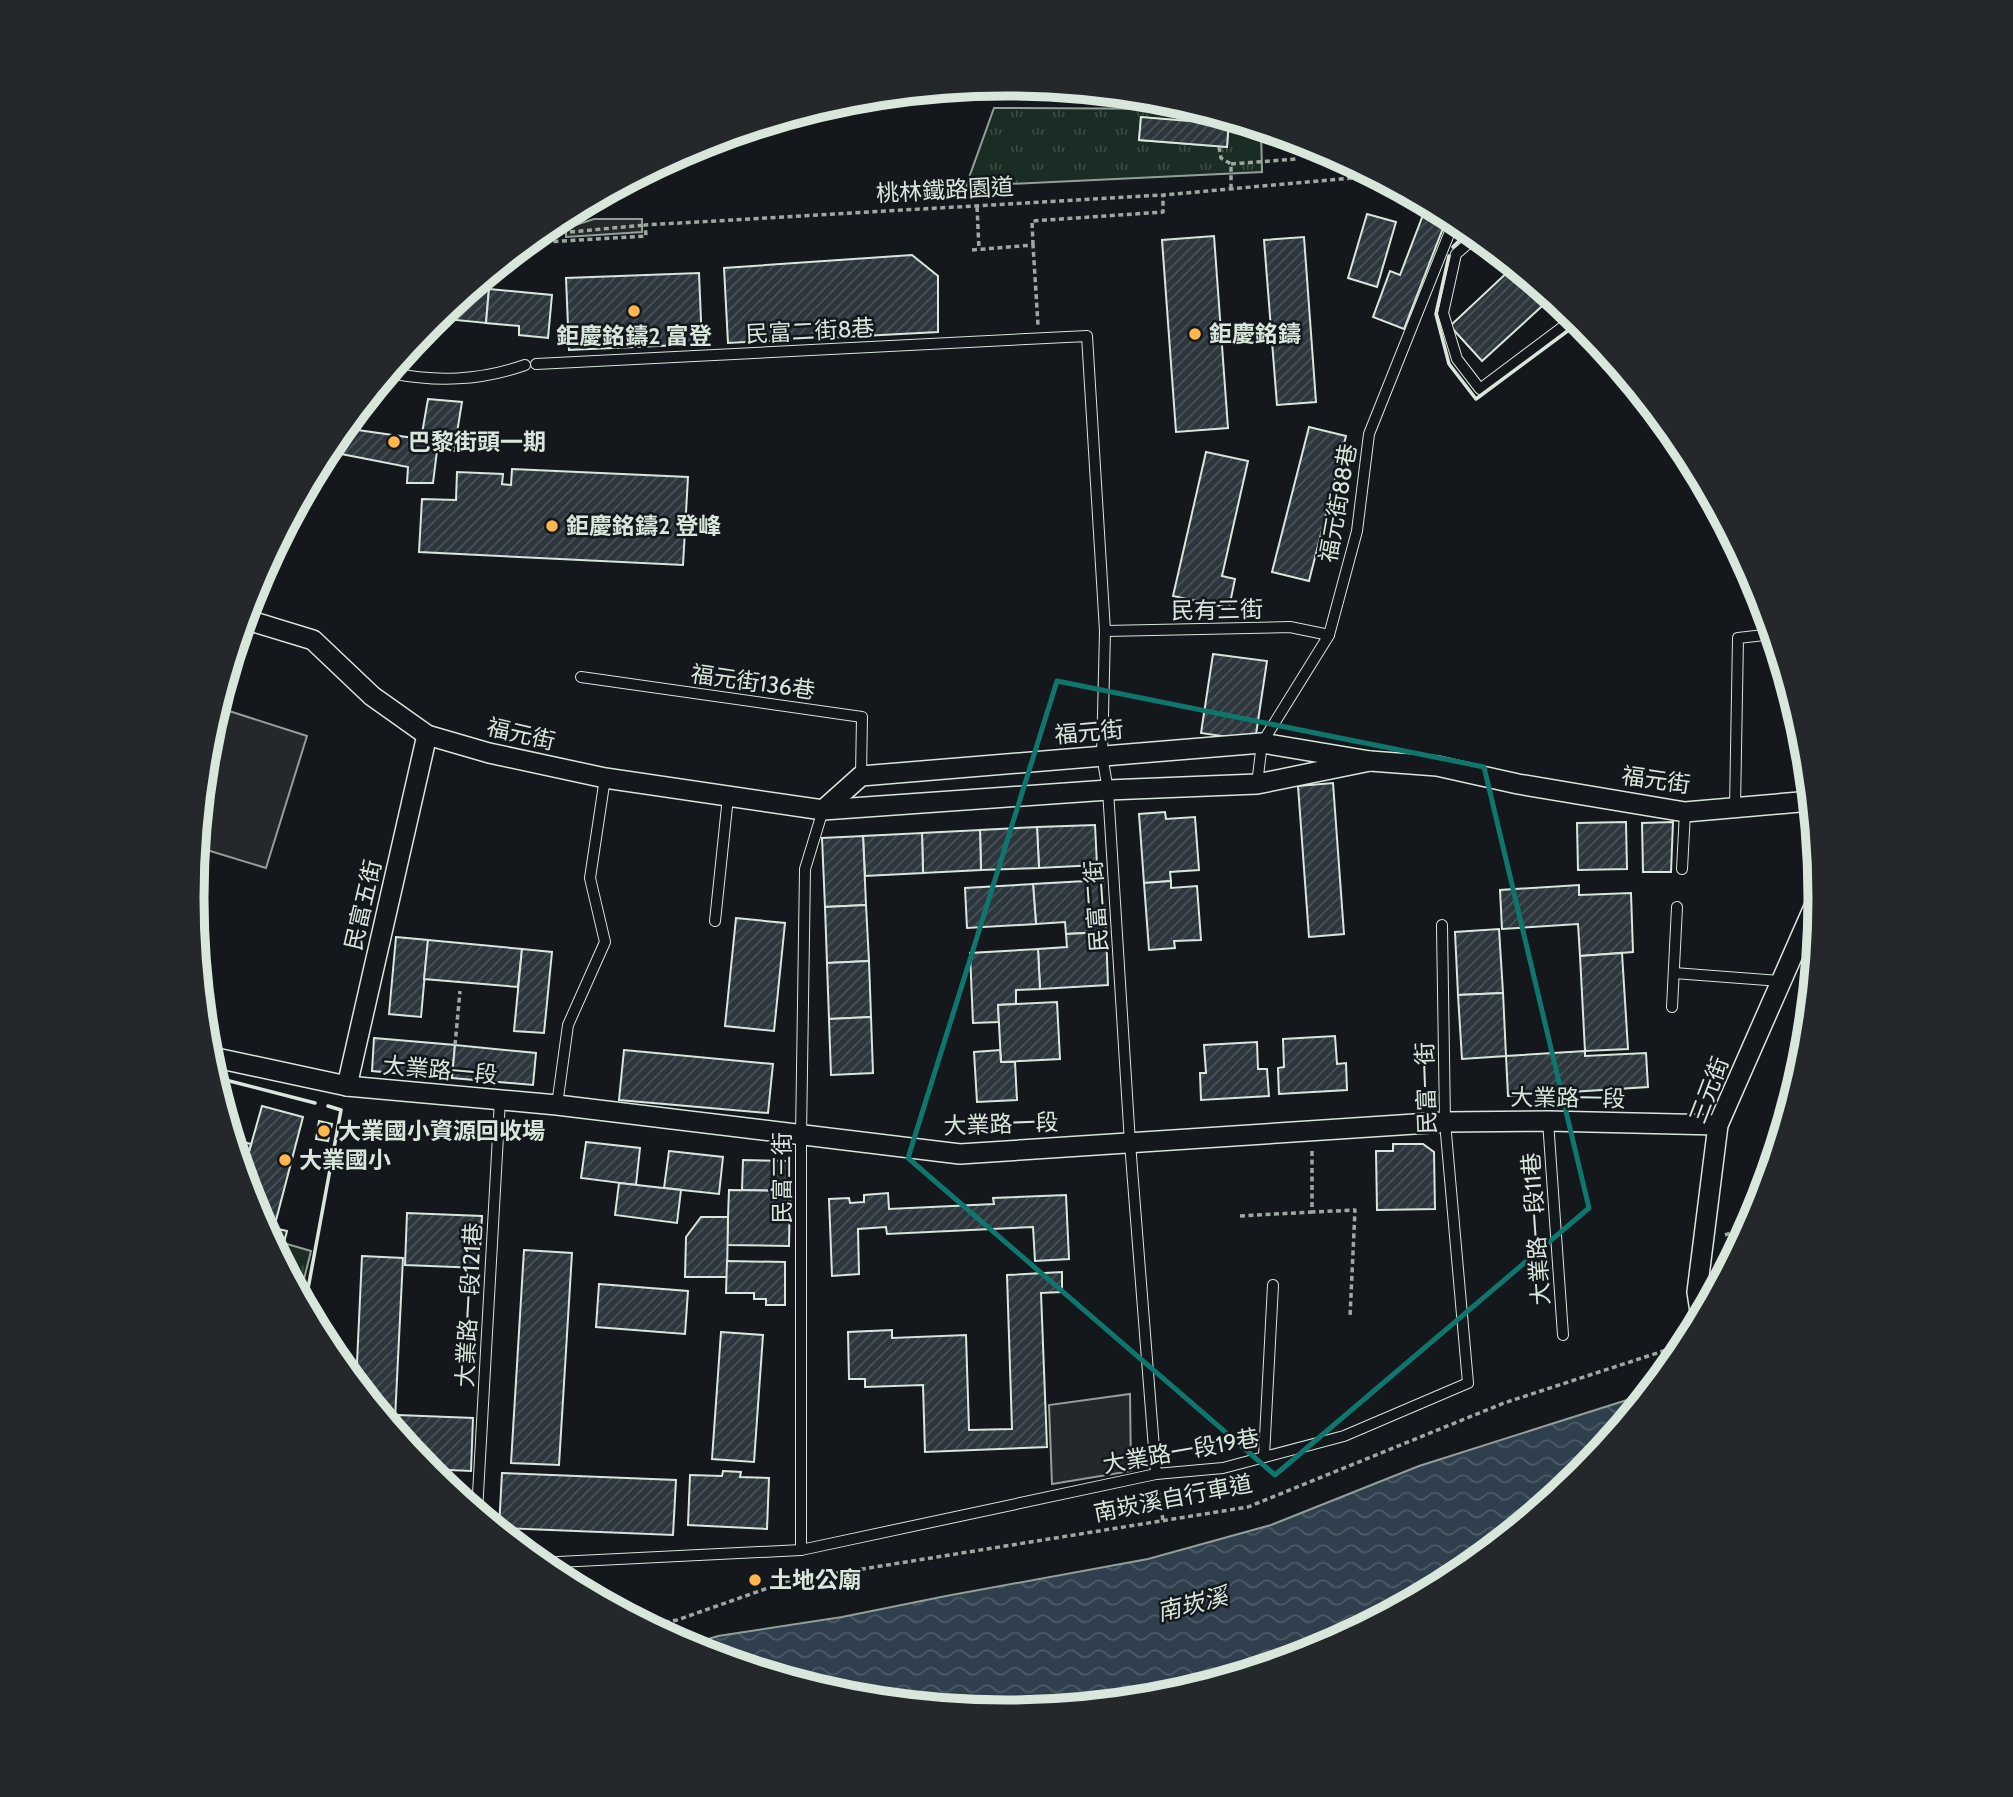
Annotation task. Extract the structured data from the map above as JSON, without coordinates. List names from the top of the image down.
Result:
{
  "streets": {
    "street": [
      "福元街",
      "民富五街",
      "大業路一段",
      "三元街"
    ],
    "lane": [
      "民富二街8巷",
      "福元街88巷",
      "民有三街",
      "福元街136巷",
      "民富二街",
      "民富一街",
      "民富三街",
      "大業路一段11巷",
      "大業路一段121巷",
      "大業路一段19巷"
    ],
    "path": ["桃林鐵路園道", "南崁溪自行車道"]
  },
  "crossings": [
    ["民富二街8巷", "民富二街"],
    ["福元街88巷", "民有三街"],
    ["福元街88巷", "福元街"],
    ["民有三街", "民富二街"],
    ["福元街136巷", "福元街"],
    ["福元街", "民富五街"],
    ["福元街", "民富二街"],
    ["福元街", "民富三街"],
    ["民富五街", "大業路一段"],
    ["民富二街", "大業路一段"],
    ["民富二街", "大業路一段19巷"],
    ["大業路一段", "民富一街"],
    ["大業路一段", "三元街"],
    ["大業路一段", "民富三街"],
    ["大業路一段", "大業路一段11巷"],
    ["大業路一段", "大業路一段121巷"],
    ["民富一街", "大業路一段19巷"],
    ["民富三街", "大業路一段19巷"]
  ],
  "water": ["南崁溪"],
  "places": [
    "鉅慶銘鑄2 富登",
    "鉅慶銘鑄",
    "巴黎街頭一期",
    "鉅慶銘鑄2 登峰",
    "大業國小資源回收場",
    "大業國小",
    "土地公廟"
  ]
}
